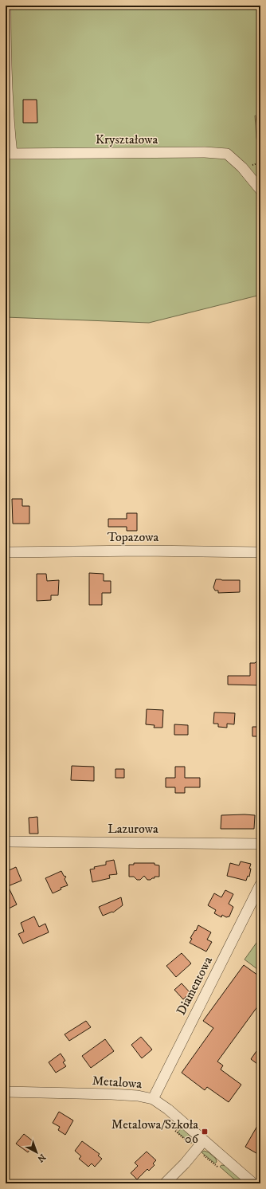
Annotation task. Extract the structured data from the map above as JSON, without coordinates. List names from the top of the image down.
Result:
{
  "streets": {
    "street": [
      "Kryształowa",
      "Topazowa",
      "Lazurowa",
      "Diamentowa",
      "Metalowa"
    ]
  },
  "crossings": [
    ["Diamentowa", "Metalowa"]
  ],
  "places": {
    "transit": ["Metalowa/Szkoła 06"]
  },
  "north": "bottom right"
}
